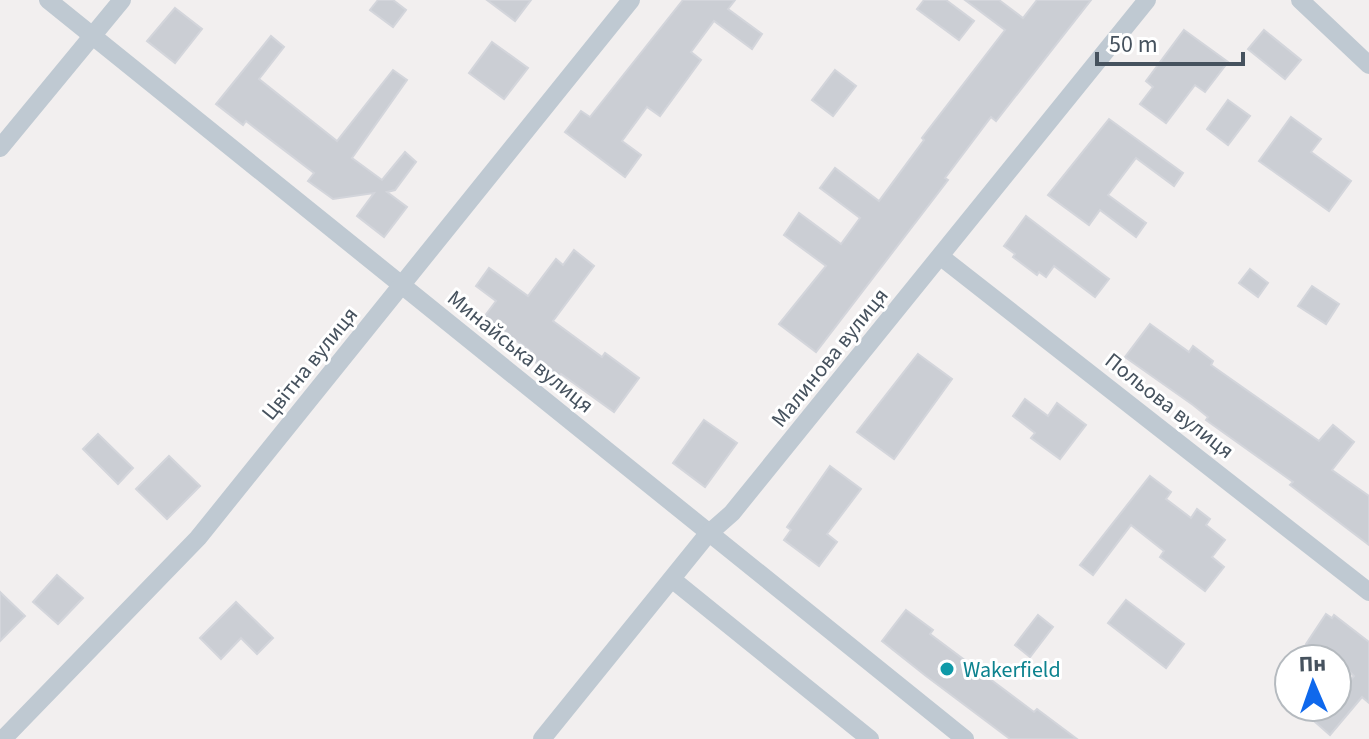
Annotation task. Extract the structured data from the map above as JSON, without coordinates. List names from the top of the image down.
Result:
{
  "streets": {
    "street": [
      "Минайська вулиця",
      "Малинова вулиця",
      "Цвітна вулиця",
      "Польова вулиця"
    ]
  },
  "crossings": [
    ["Минайська вулиця", "Малинова вулиця"],
    ["Минайська вулиця", "Цвітна вулиця"],
    ["Малинова вулиця", "Польова вулиця"]
  ],
  "places": ["Wakerfield"],
  "scale_bar": "50 m",
  "north": "top"
}
